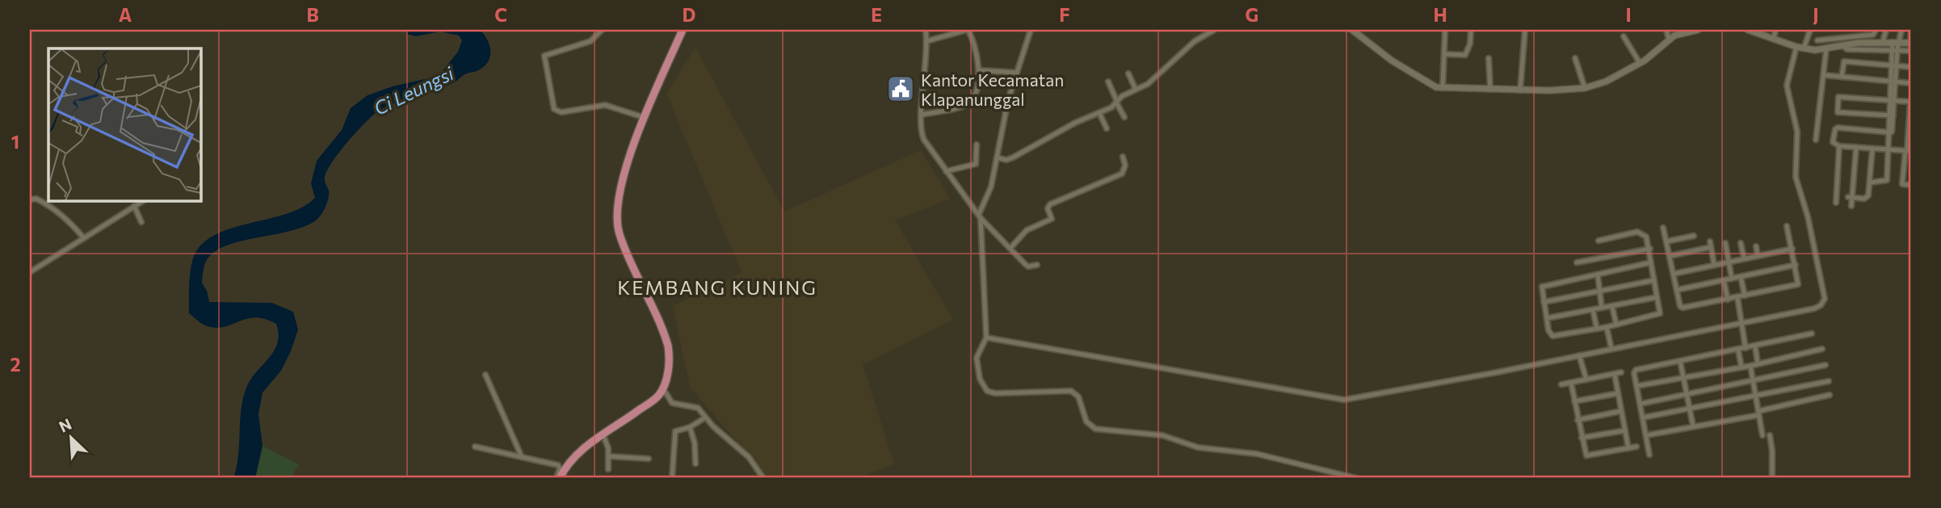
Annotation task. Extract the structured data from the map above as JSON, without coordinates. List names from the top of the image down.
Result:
{
  "districts": ["KEMBANG KUNING"],
  "water": ["Ci Leungsi"],
  "places": {
    "public building": ["Kantor Kecamatan Klapanunggal"]
  },
  "north": "top left",
  "grid": {
    "columns": [
      "A",
      "B",
      "C",
      "D",
      "E",
      "F",
      "G",
      "H",
      "I",
      "J"
    ],
    "rows": ["1", "2"]
  }
}
